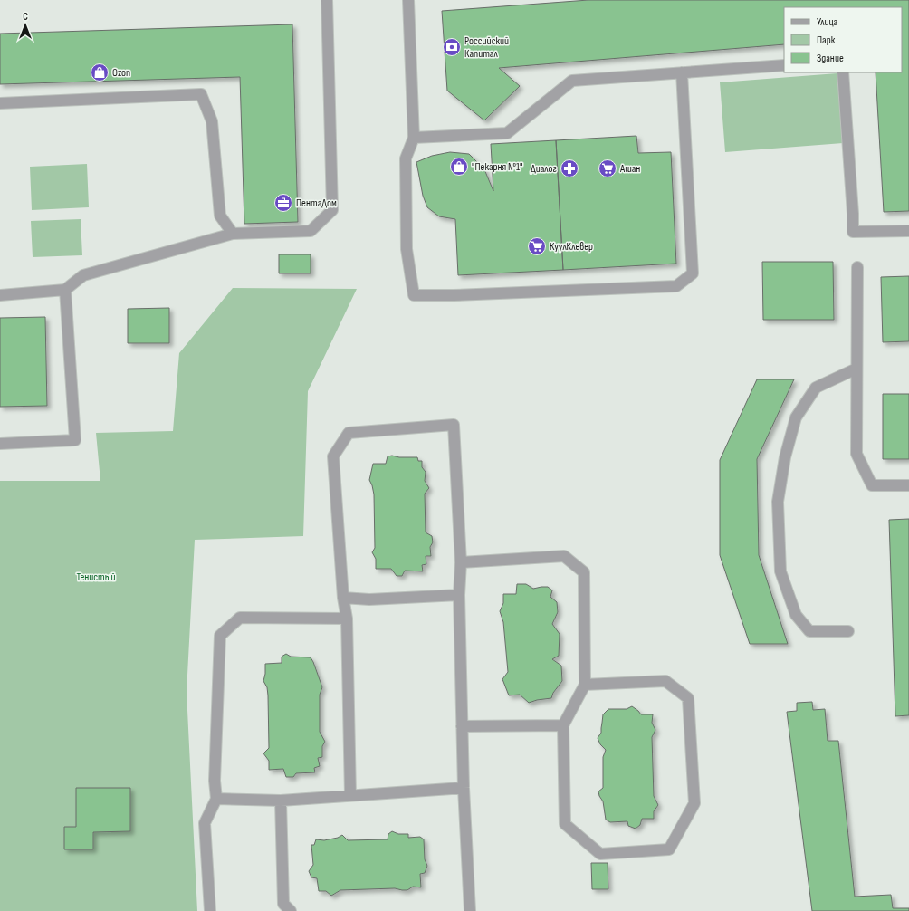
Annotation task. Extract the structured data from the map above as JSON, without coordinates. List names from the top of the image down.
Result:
{
  "parks": ["Тенистый"],
  "places": {
    "bank": ["Российский Капитал"],
    "shop": ["Ozon", "\"Пекарня №1\""],
    "pharmacy": ["Диалог"],
    "supermarket": ["Ашан", "КуулКлевер"],
    "office": ["ПентаДом"]
  },
  "legend": ["Улица", "Парк", "Здание"],
  "north": "top"
}
